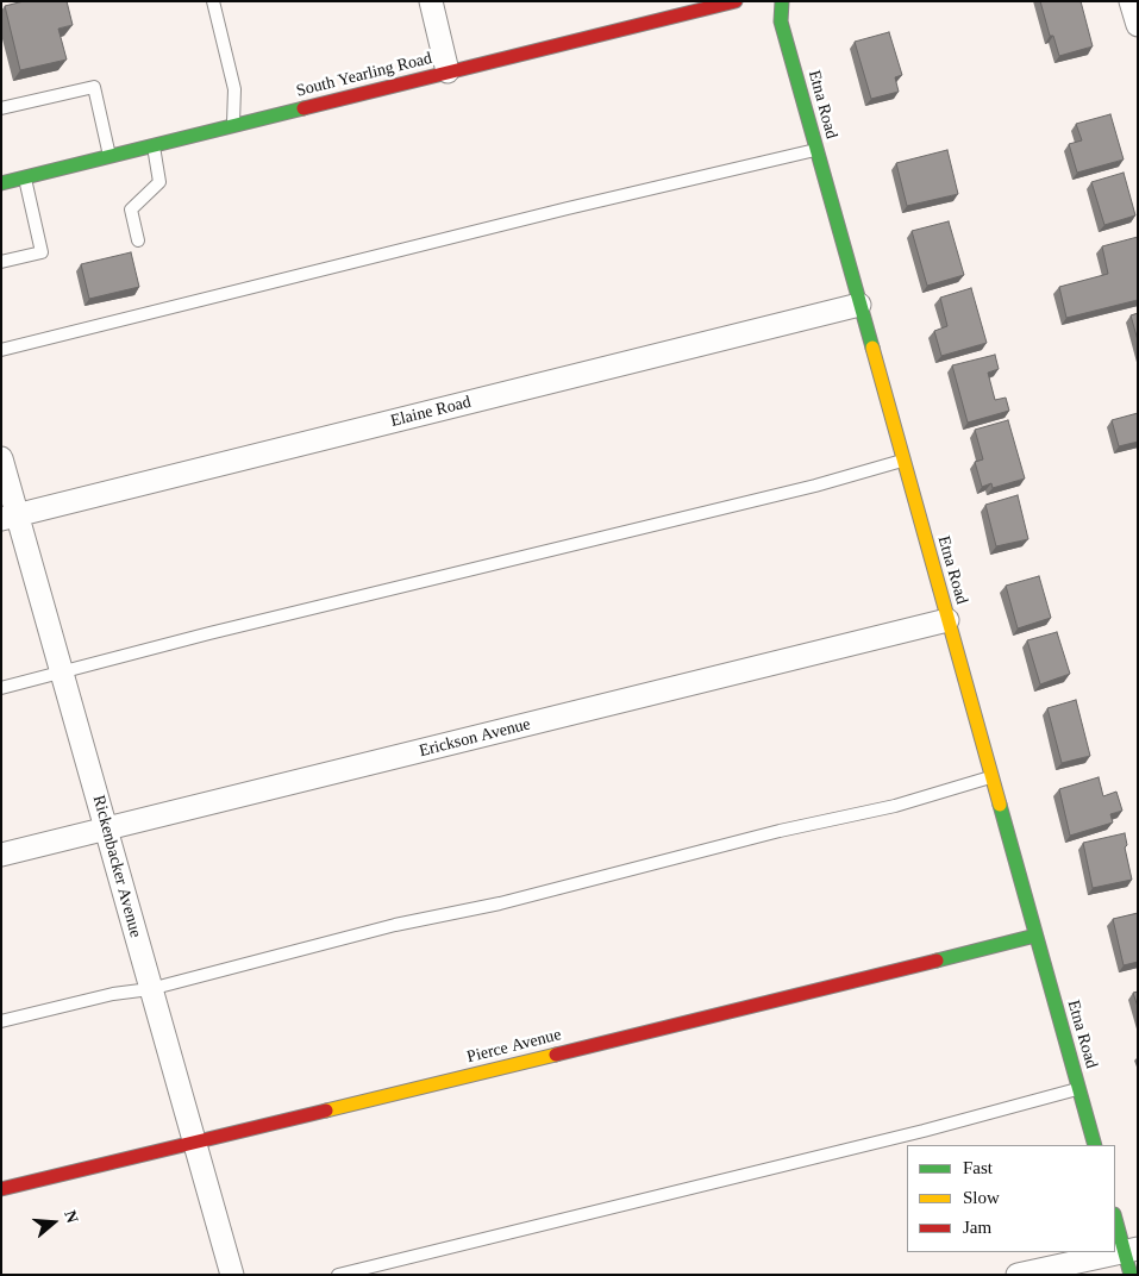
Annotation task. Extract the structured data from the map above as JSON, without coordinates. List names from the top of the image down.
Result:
{
  "streets": {
    "street": [
      "South Yearling Road",
      "Etna Road",
      "Elaine Road",
      "Erickson Avenue",
      "Rickenbacker Avenue",
      "Pierce Avenue"
    ]
  },
  "crossings": [
    ["Etna Road", "Elaine Road"],
    ["Etna Road", "Erickson Avenue"],
    ["Etna Road", "Pierce Avenue"],
    ["Elaine Road", "Rickenbacker Avenue"],
    ["Erickson Avenue", "Rickenbacker Avenue"],
    ["Rickenbacker Avenue", "Pierce Avenue"]
  ],
  "legend": ["Fast", "Slow", "Jam"],
  "north": "right"
}
